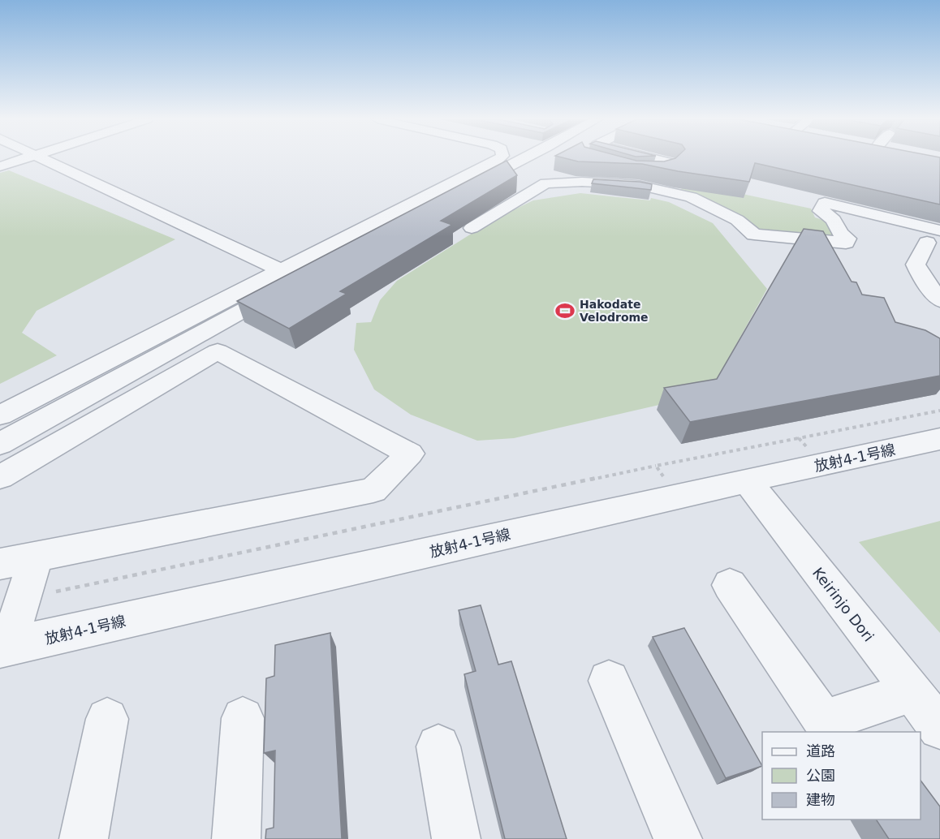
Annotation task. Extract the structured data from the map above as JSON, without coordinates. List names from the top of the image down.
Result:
{
  "streets": {
    "street": ["放射4-1号線", "Keirinjo Dori"]
  },
  "crossings": [
    ["放射4-1号線", "Keirinjo Dori"]
  ],
  "places": {
    "sports": ["Hakodate Velodrome"]
  },
  "legend": ["道路", "公園", "建物"]
}
